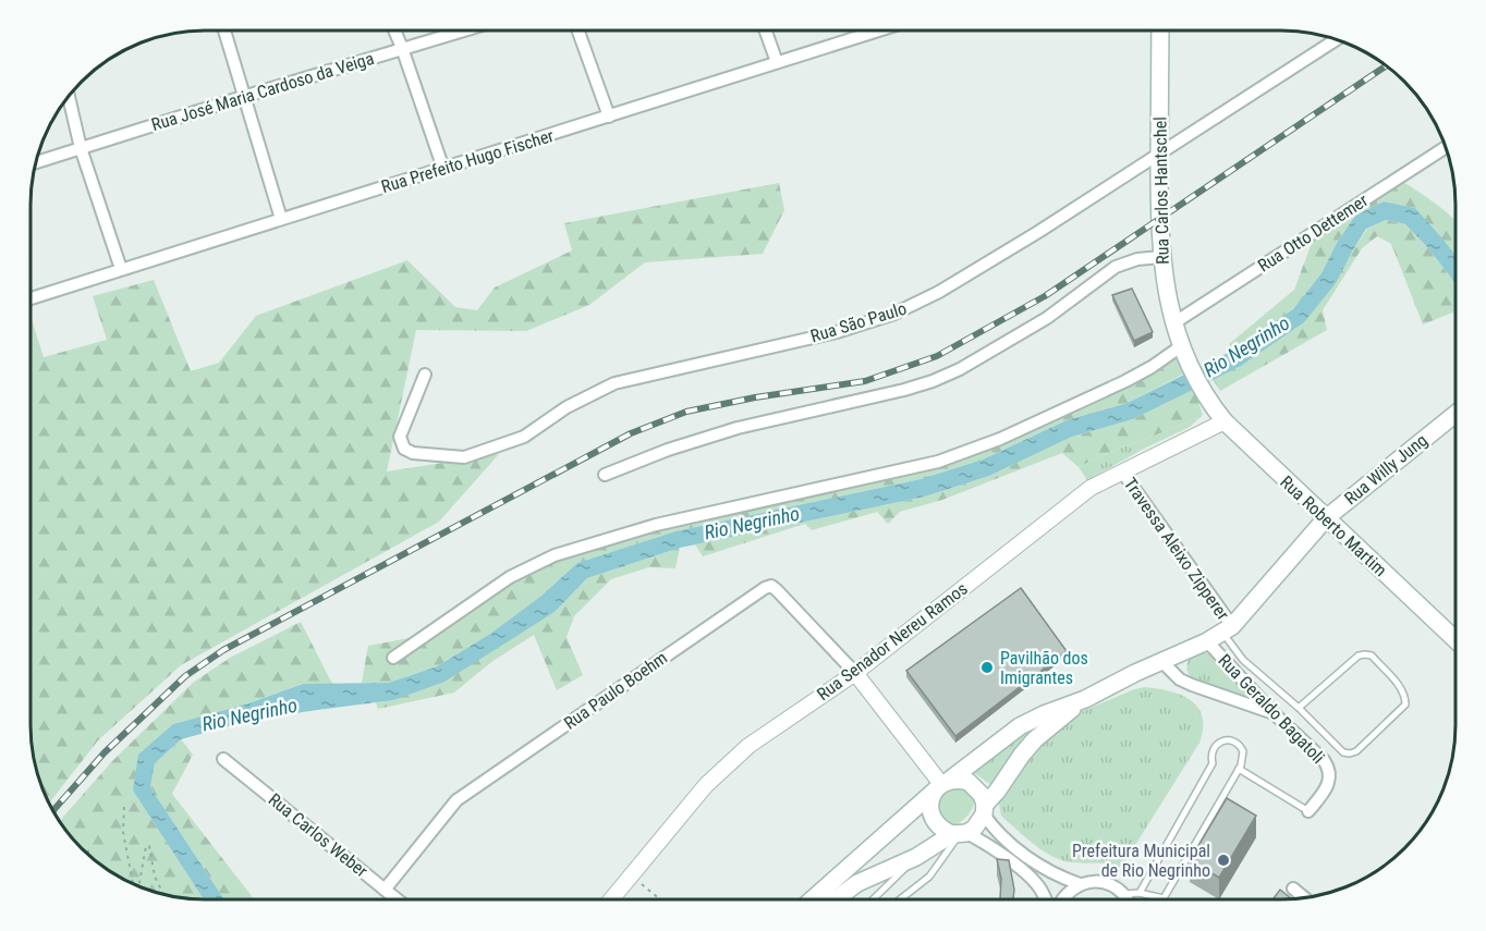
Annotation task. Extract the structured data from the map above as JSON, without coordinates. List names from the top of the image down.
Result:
{
  "streets": {
    "main road": ["Rua Carlos Hantschel", "Rua Willy Jung", "Rua Roberto Martim"],
    "street": [
      "Rua José Maria Cardoso da Veiga",
      "Rua Prefeito Hugo Fischer",
      "Rua Otto Dettemer",
      "Rua São Paulo",
      "Travessa Aleixo Zipperer",
      "Rua Senador Nereu Ramos",
      "Rua Paulo Boehm",
      "Rua Geraldo Bagatoli",
      "Rua Carlos Weber"
    ]
  },
  "crossings": [
    ["Rua Carlos Hantschel", "Rua Otto Dettemer"],
    ["Rua Carlos Hantschel", "Rua São Paulo"],
    ["Rua Carlos Hantschel", "Rua Roberto Martim"],
    ["Rua Willy Jung", "Rua Roberto Martim"],
    ["Rua Willy Jung", "Travessa Aleixo Zipperer"],
    ["Rua Willy Jung", "Rua Geraldo Bagatoli"],
    ["Rua Roberto Martim", "Rua Senador Nereu Ramos"],
    ["Travessa Aleixo Zipperer", "Rua Senador Nereu Ramos"],
    ["Rua Senador Nereu Ramos", "Rua Paulo Boehm"],
    ["Rua Paulo Boehm", "Rua Carlos Weber"]
  ],
  "water": ["Rio Negrinho"],
  "places": ["Pavilhão dos Imigrantes", "Prefeitura Municipal de Rio Negrinho"]
}
